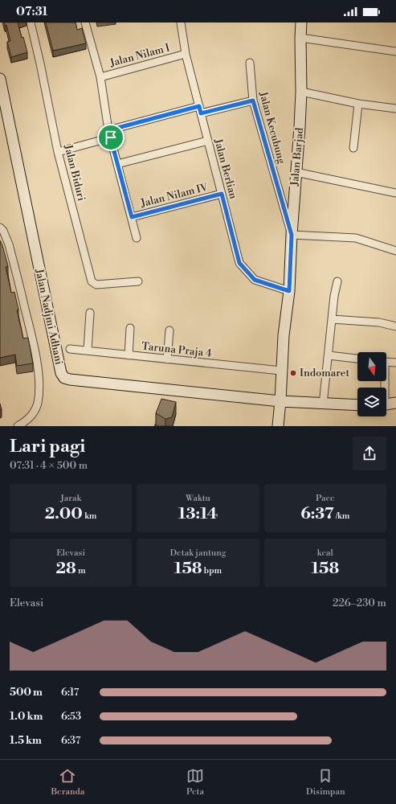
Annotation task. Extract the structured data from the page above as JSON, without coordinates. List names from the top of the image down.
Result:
{
  "streets": {
    "main road": ["Jalan Barjad", "Jalan Nadjmi Adhani"],
    "street": [
      "Jalan Nilam I",
      "Jalan Kecubung",
      "Jalan Berlian",
      "Jalan Biduri",
      "Jalan Nilam IV",
      "Taruna Praja 4"
    ]
  },
  "crossings": [
    ["Jalan Nilam I", "Jalan Berlian"],
    ["Jalan Kecubung", "Jalan Barjad"],
    ["Jalan Barjad", "Jalan Berlian"],
    ["Jalan Barjad", "Jalan Nadjmi Adhani"],
    ["Jalan Barjad", "Taruna Praja 4"],
    ["Jalan Berlian", "Jalan Nilam IV"]
  ],
  "places": ["Indomaret"],
  "north": "bottom",
  "page": {
    "status": "07:31",
    "heading": ["Lari pagi", "07:31 · 4 × 500 m"],
    "stats": [
      ["Jarak", "2.00 km"],
      ["Waktu", "13:14"],
      ["Pace", "6:37 /km"],
      ["Elevasi", "28 m"],
      ["Detak jantung", "158 bpm"],
      ["kcal", "158"]
    ],
    "chart": ["Elevasi", "226–230 m"],
    "list": [
      {
        "name": "500 m",
        "note": "6:17"
      },
      {
        "name": "1.0 km",
        "note": "6:53"
      },
      {
        "name": "1.5 km",
        "note": "6:37"
      }
    ],
    "tabs": ["Beranda", "Peta", "Disimpan"]
  }
}
